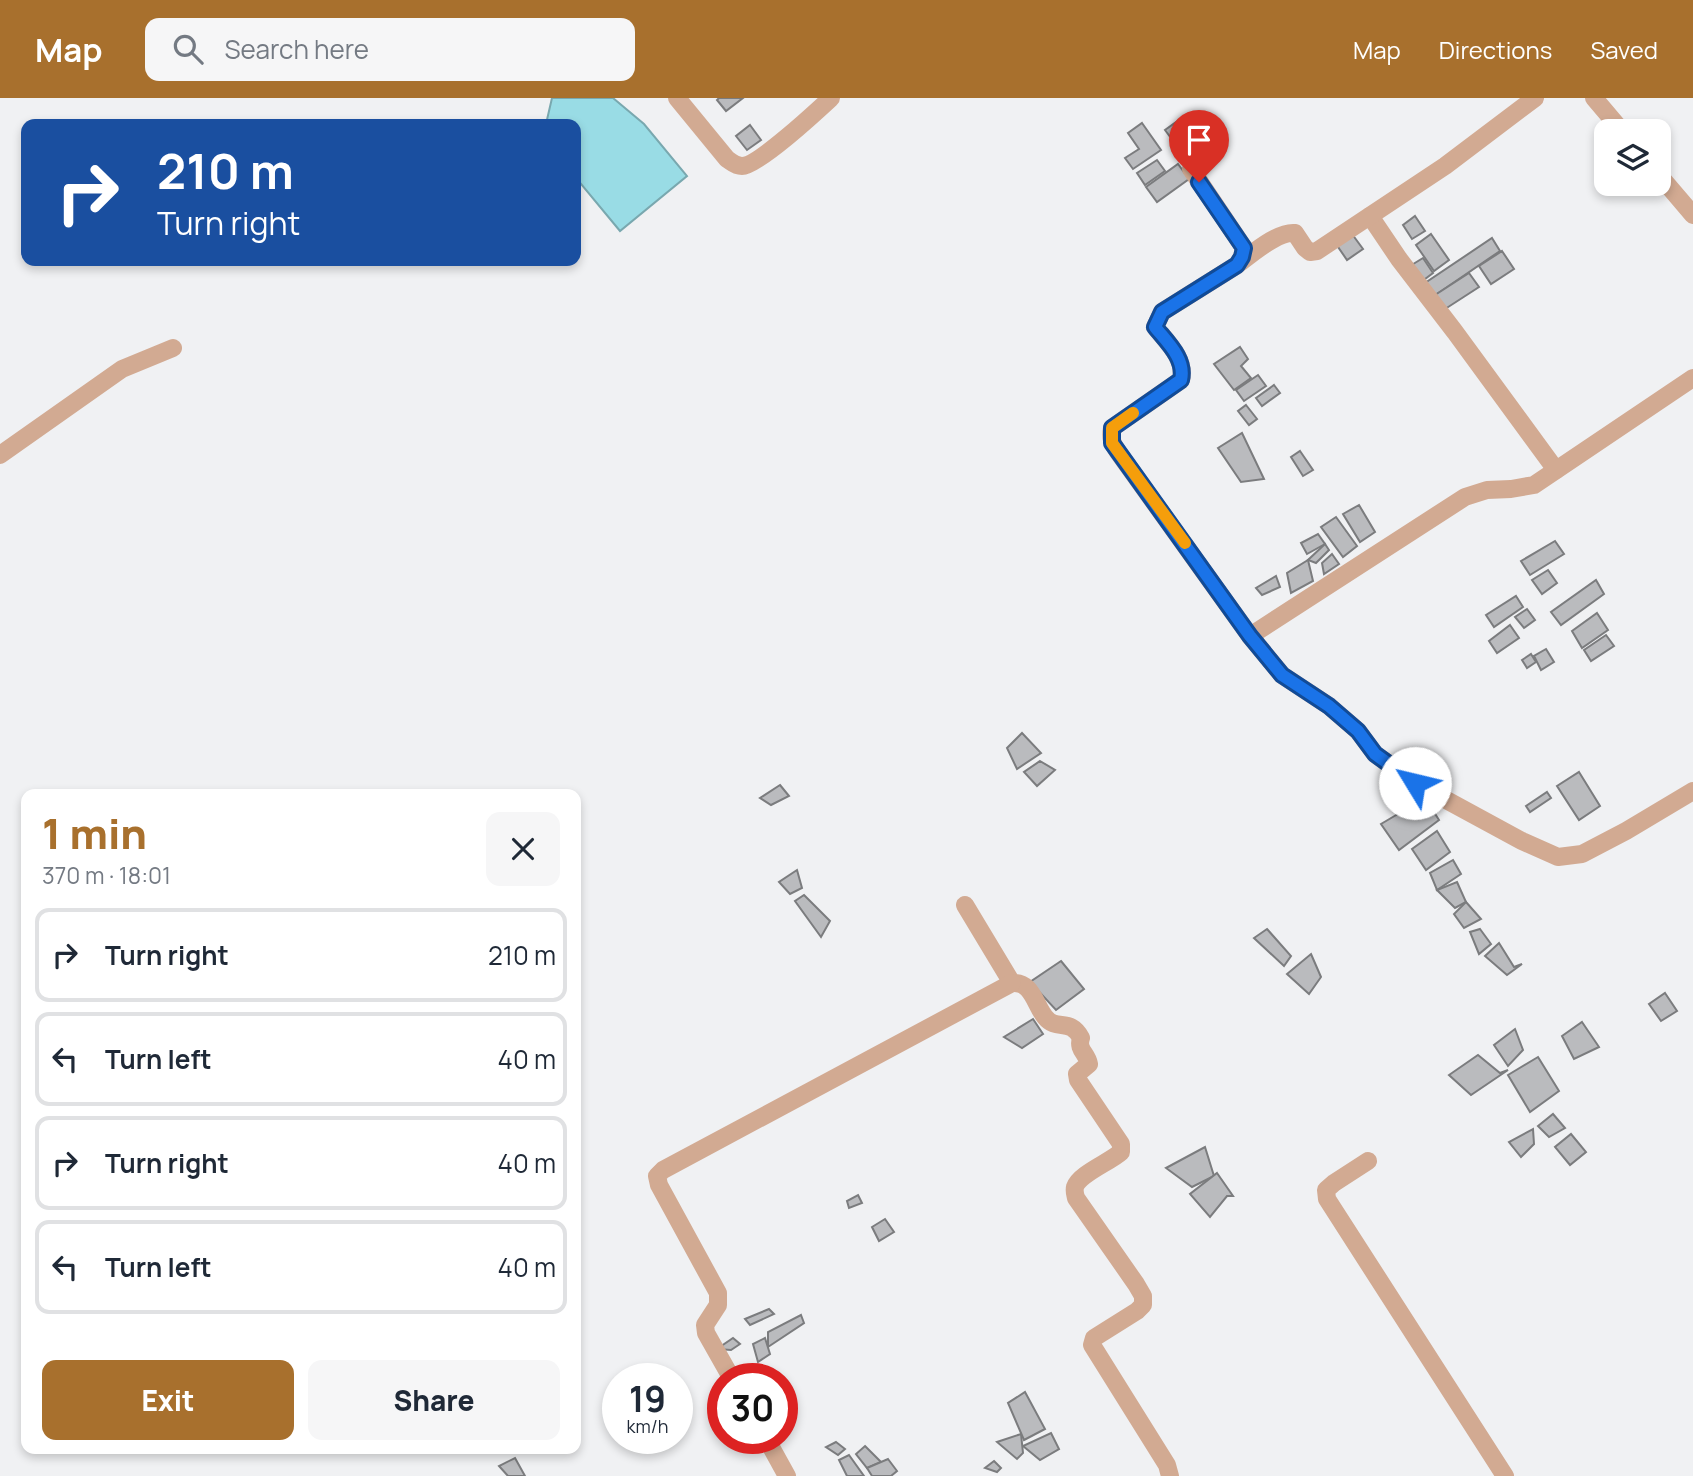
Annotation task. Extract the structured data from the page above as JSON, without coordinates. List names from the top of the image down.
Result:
{
  "page": {
    "header": "Map",
    "search": "Search here",
    "nav": ["Map", "Directions", "Saved"],
    "turn": ["210 m", "Turn right"],
    "heading": ["1 min", "370 m · 18:01"],
    "list": [
      {
        "name": "Turn right",
        "value": "210 m"
      },
      {
        "name": "Turn left",
        "value": "40 m"
      },
      {
        "name": "Turn right",
        "value": "40 m"
      },
      {
        "name": "Turn left",
        "value": "40 m"
      }
    ],
    "buttons": ["Exit", "Share"],
    "speed": "19 km/h",
    "limit": "30"
  }
}
